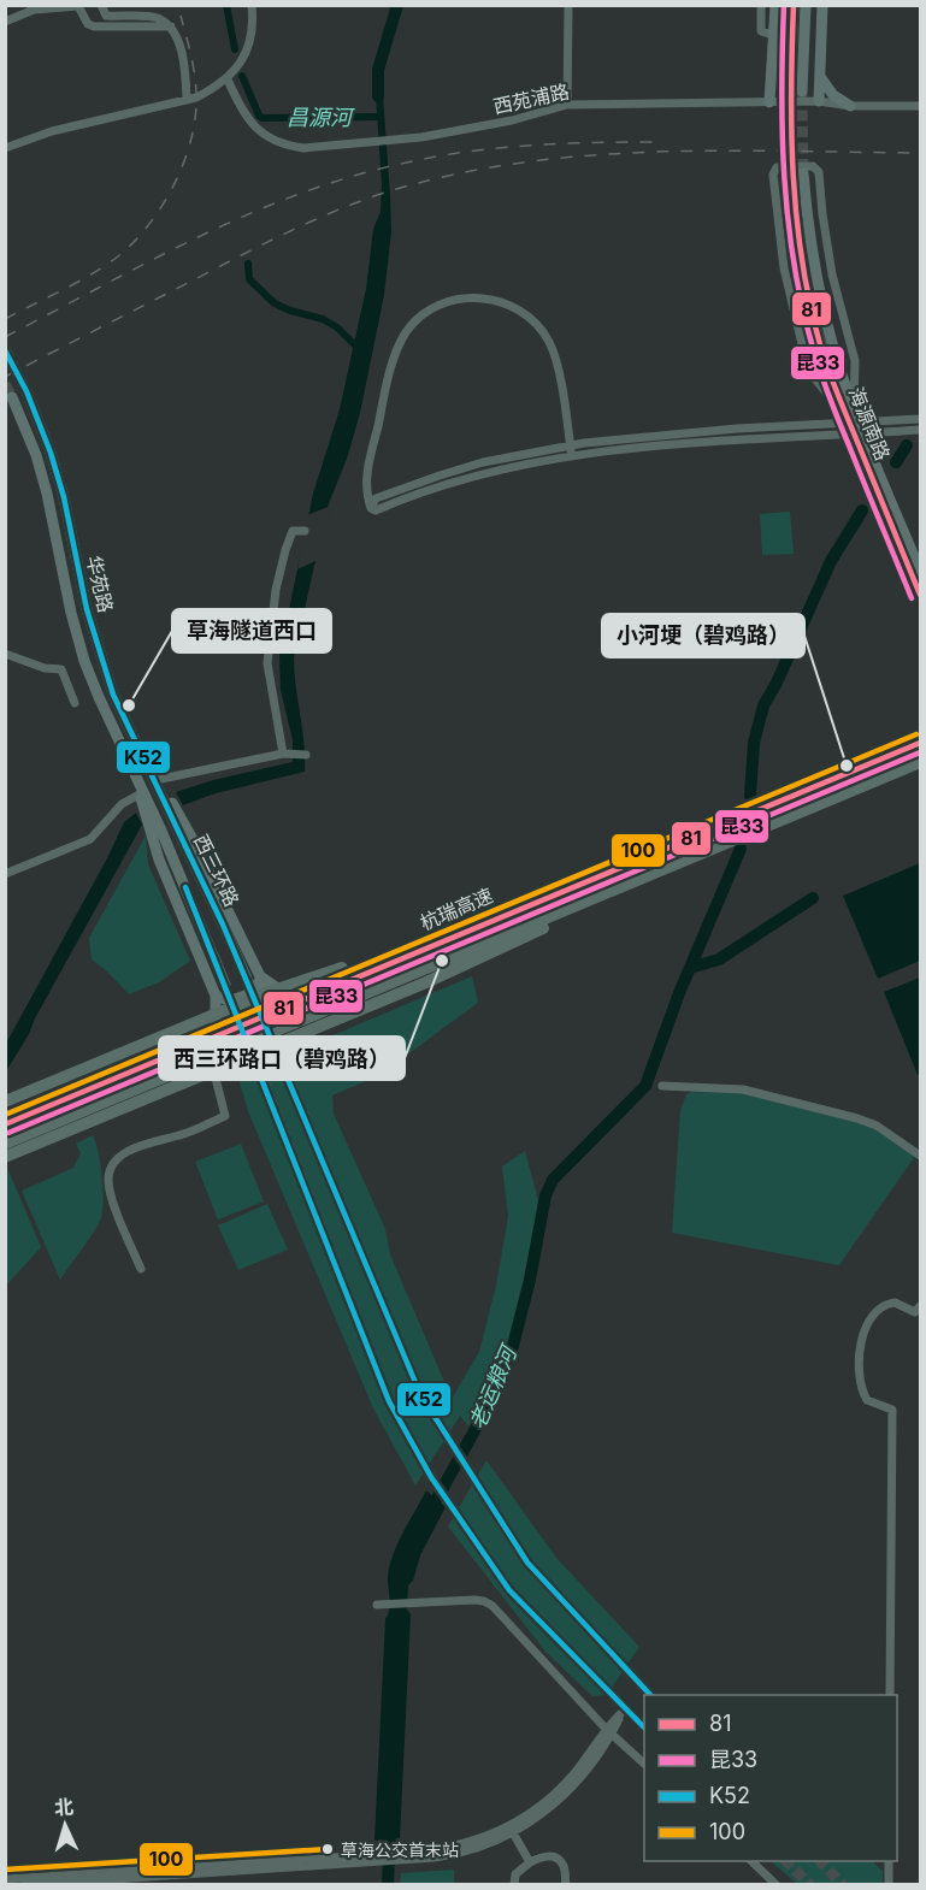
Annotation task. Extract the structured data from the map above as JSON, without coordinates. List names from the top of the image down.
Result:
{
  "streets": {
    "highway": ["杭瑞高速"],
    "main road": ["海源南路", "华苑路", "西三环路"],
    "street": ["西苑浦路"]
  },
  "crossings": [
    ["华苑路", "西三环路"]
  ],
  "water": ["昌源河", "老运粮河"],
  "places": [
    "草海隧道西口",
    "小河埂（碧鸡路）",
    "西三环路口（碧鸡路）",
    "草海公交首末站"
  ],
  "lines": [
    "transit line 81",
    "transit line 昆33",
    "transit line K52",
    "transit line 100"
  ],
  "legend": [
    "81",
    "昆33",
    "K52",
    "100"
  ],
  "north": "top"
}
